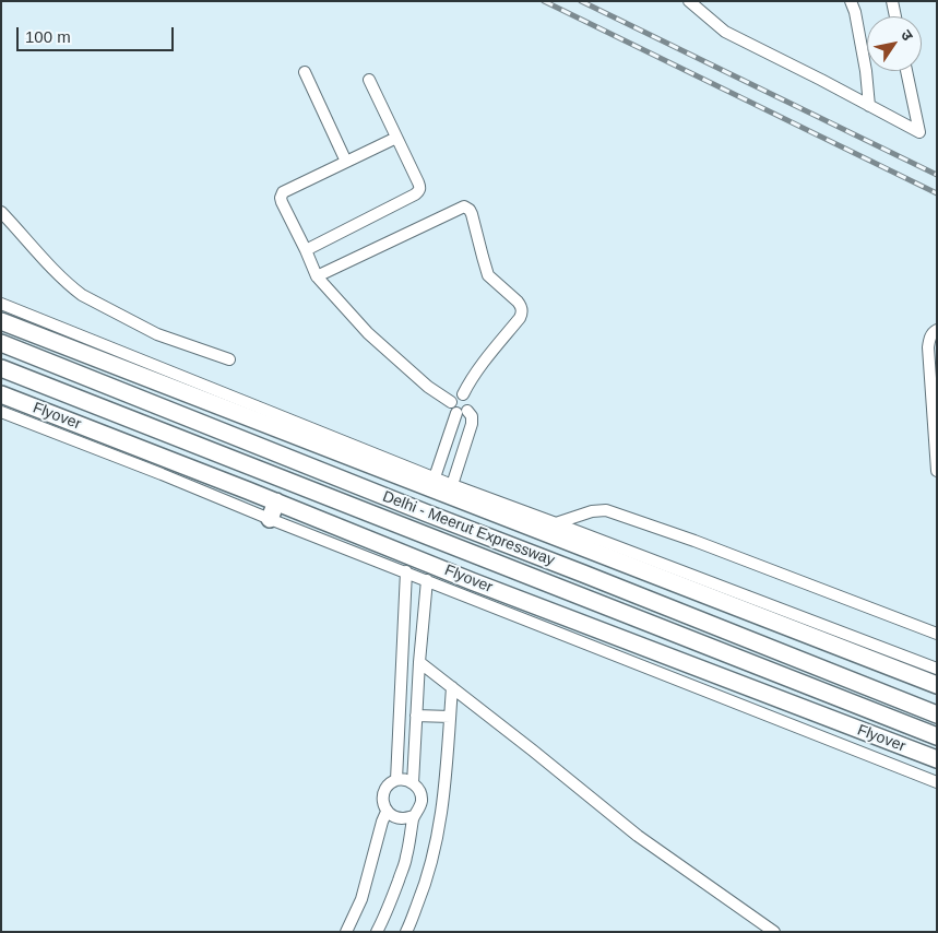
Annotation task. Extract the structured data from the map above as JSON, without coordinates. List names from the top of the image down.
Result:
{
  "streets": {
    "highway": ["Flyover", "Delhi - Meerut Expressway"]
  },
  "scale_bar": "100 m",
  "north": "top right"
}
